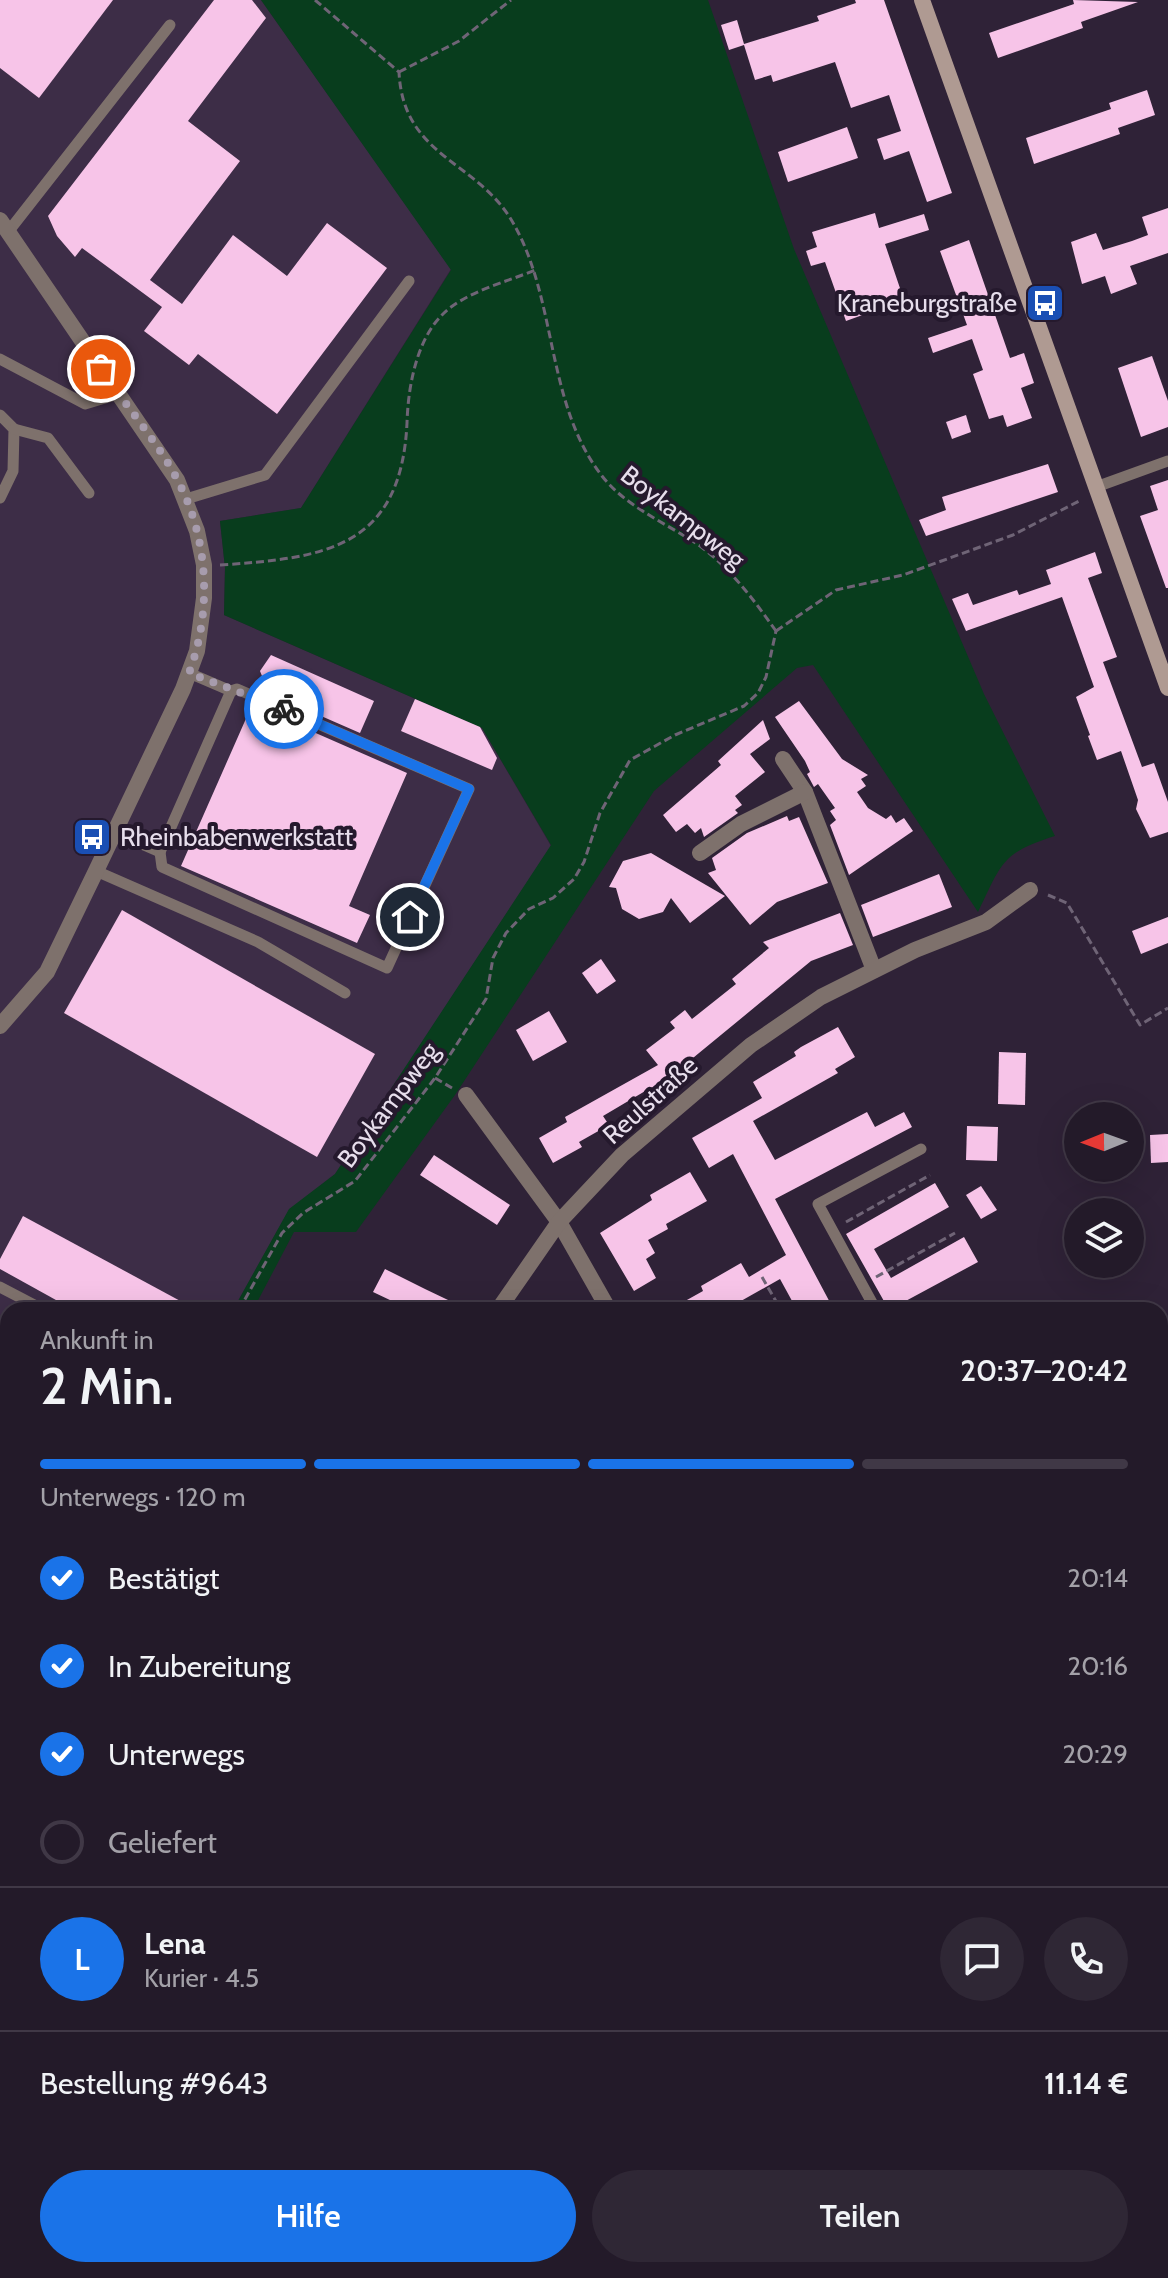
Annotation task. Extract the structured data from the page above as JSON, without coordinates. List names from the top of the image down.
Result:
{
  "streets": {
    "street": ["Reulstraße"],
    "path": ["Boykampweg"]
  },
  "places": {
    "bus stop": ["Kraneburgstraße", "Rheinbabenwerkstatt"]
  },
  "north": "left",
  "page": {
    "heading": ["2 Min.", "Ankunft in", "20:37–20:42"],
    "panel": [
      "Lena",
      "Kurier · 4.5",
      "Bestellung #9643",
      "11.14 €"
    ],
    "bar": "Unterwegs · 120 m",
    "list": [
      ["Bestätigt", "20:14"],
      ["In Zubereitung", "20:16"],
      ["Unterwegs", "20:29"],
      "Geliefert"
    ],
    "round": "L",
    "buttons": ["Hilfe", "Teilen"]
  }
}
